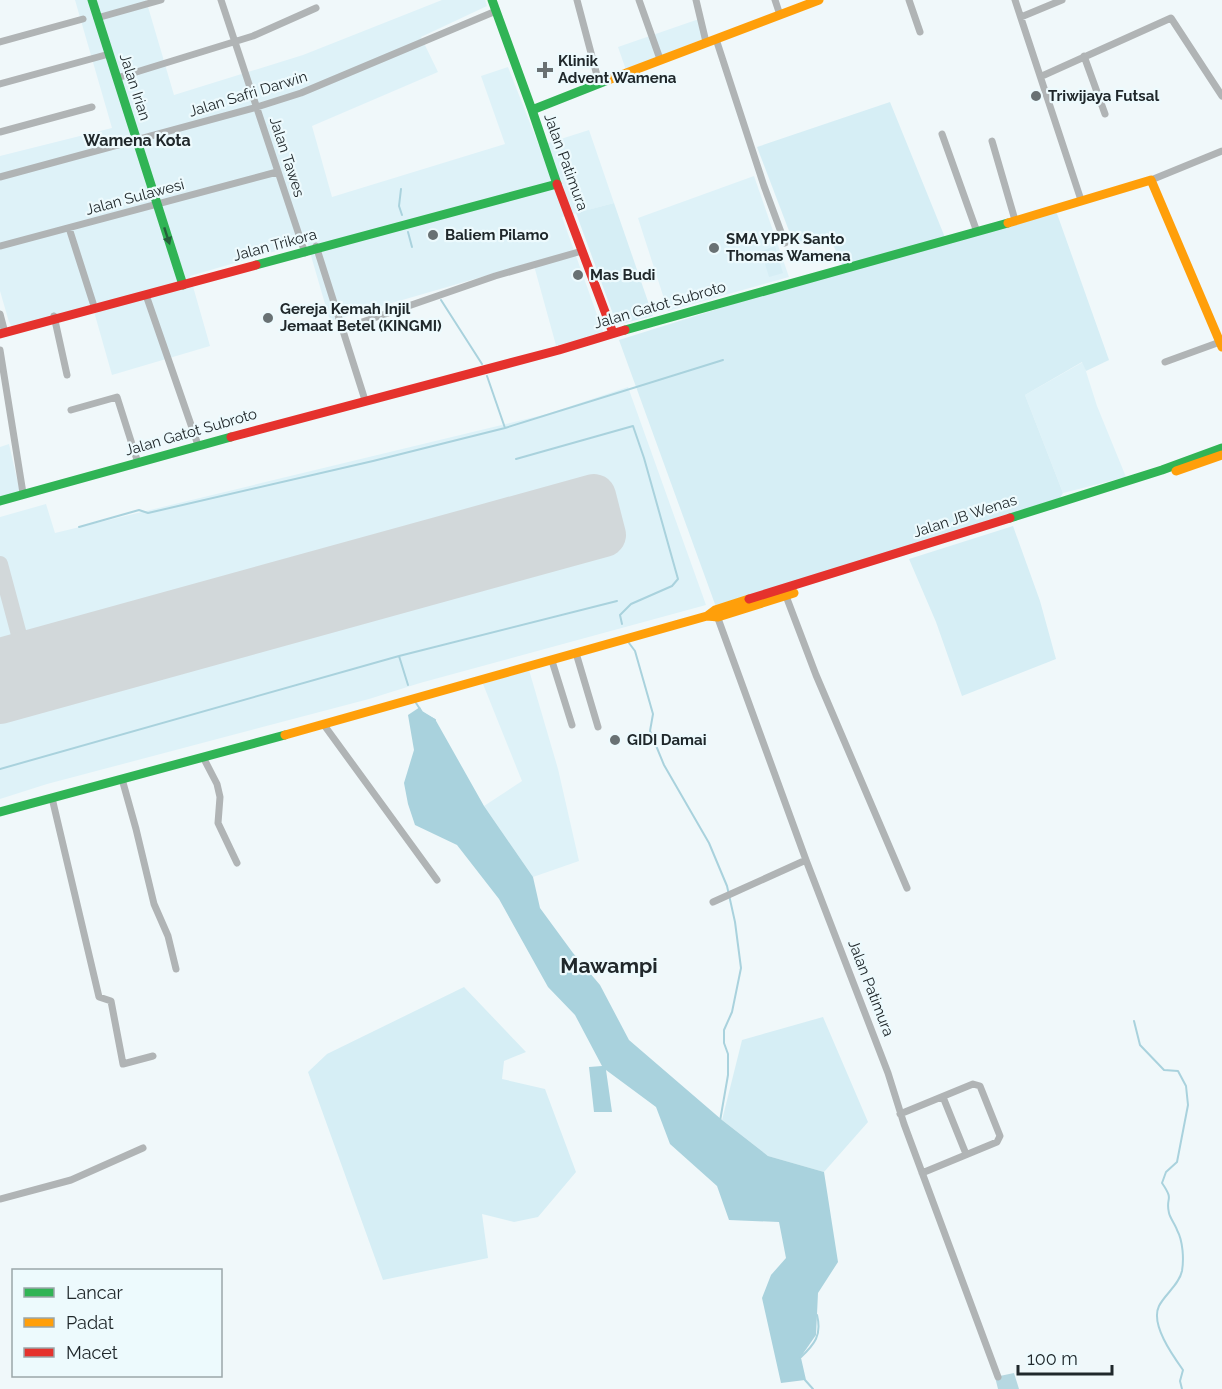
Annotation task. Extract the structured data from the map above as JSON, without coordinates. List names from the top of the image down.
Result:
{
  "streets": {
    "main road": [
      "Jalan Irian",
      "Jalan Patimura",
      "Jalan Trikora",
      "Jalan Gatot Subroto",
      "Jalan JB Wenas"
    ],
    "street": ["Jalan Safri Darwin", "Jalan Tawes", "Jalan Sulawesi"]
  },
  "crossings": [
    ["Jalan Irian", "Jalan Safri Darwin"],
    ["Jalan Irian", "Jalan Sulawesi"],
    ["Jalan Irian", "Jalan Trikora"],
    ["Jalan Safri Darwin", "Jalan Tawes"],
    ["Jalan Safri Darwin", "Jalan Patimura"],
    ["Jalan Tawes", "Jalan Sulawesi"],
    ["Jalan Tawes", "Jalan Trikora"],
    ["Jalan Patimura", "Jalan Trikora"],
    ["Jalan Patimura", "Jalan Gatot Subroto"],
    ["Jalan Patimura", "Jalan JB Wenas"]
  ],
  "districts": ["Wamena Kota", "Mawampi"],
  "places": {
    "health": ["Klinik Advent Wamena"],
    "other": [
      "Triwijaya Futsal",
      "Baliem Pilamo",
      "SMA YPPK Santo Thomas Wamena",
      "Mas Budi",
      "Gereja Kemah Injil Jemaat Betel (KINGMI)",
      "GIDI Damai"
    ]
  },
  "legend": ["Lancar", "Padat", "Macet"],
  "scale_bar": "100 m"
}
